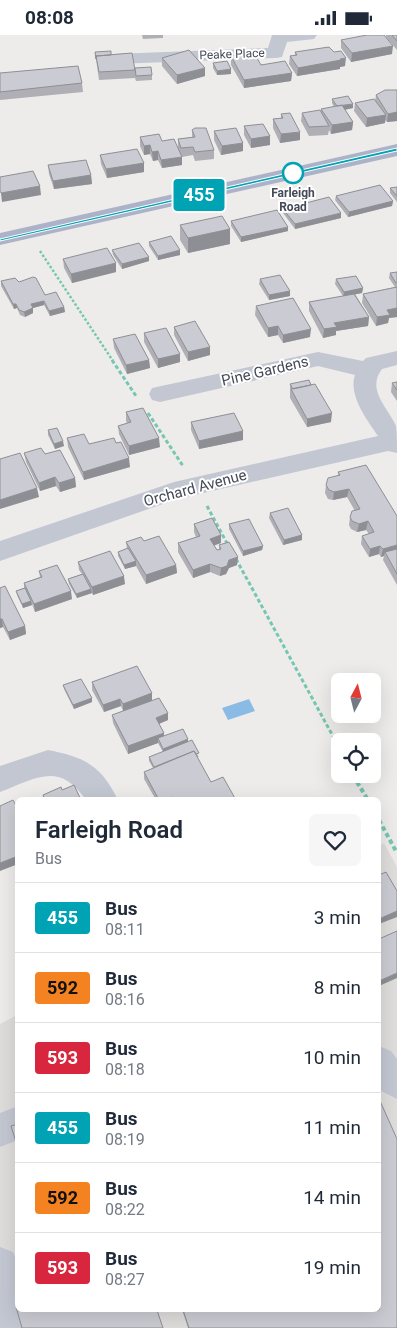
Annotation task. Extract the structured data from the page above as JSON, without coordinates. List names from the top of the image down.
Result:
{
  "streets": {
    "street": ["Peake Place", "Pine Gardens", "Orchard Avenue"]
  },
  "places": ["Farleigh Road"],
  "lines": ["bus line 455"],
  "north": "top",
  "page": {
    "status": "08:08",
    "on_map": "455",
    "heading": ["Farleigh Road", "Bus"],
    "list": [
      {
        "mark": "455",
        "name": "Bus",
        "note": "08:11",
        "value": "3 min"
      },
      {
        "mark": "592",
        "name": "Bus",
        "note": "08:16",
        "value": "8 min"
      },
      {
        "mark": "593",
        "name": "Bus",
        "note": "08:18",
        "value": "10 min"
      },
      {
        "mark": "455",
        "name": "Bus",
        "note": "08:19",
        "value": "11 min"
      },
      {
        "mark": "592",
        "name": "Bus",
        "note": "08:22",
        "value": "14 min"
      },
      {
        "mark": "593",
        "name": "Bus",
        "note": "08:27",
        "value": "19 min"
      }
    ]
  }
}
